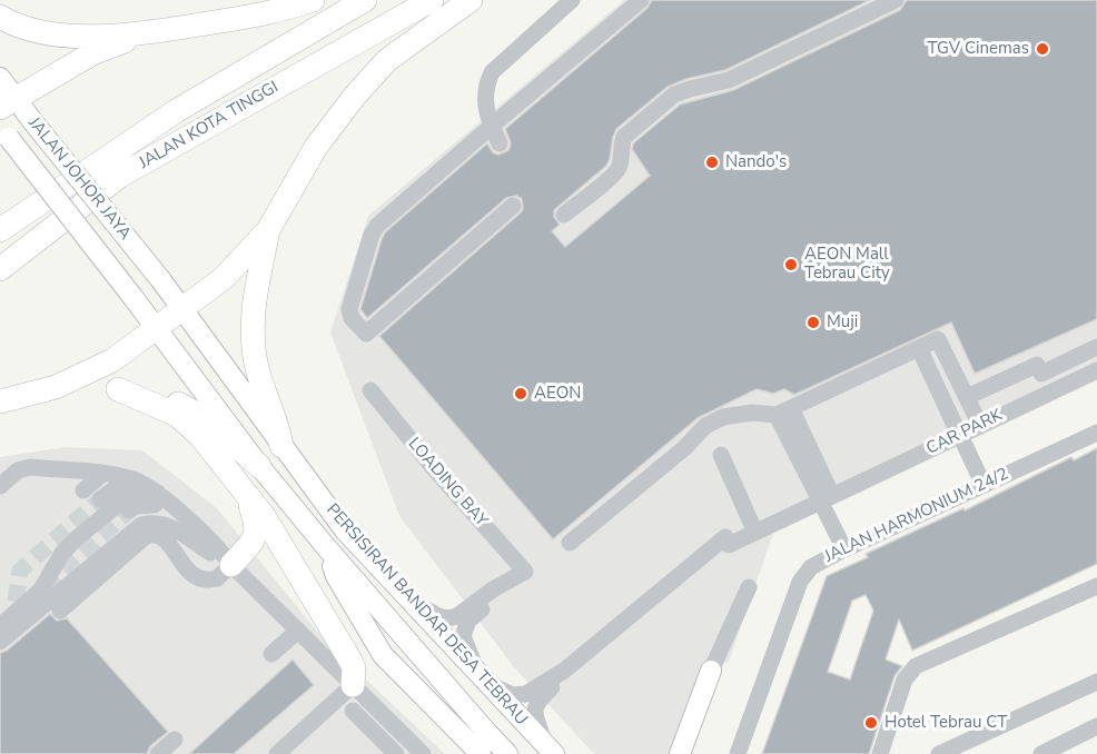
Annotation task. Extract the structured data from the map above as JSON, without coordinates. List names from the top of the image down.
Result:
{
  "streets": {
    "highway": ["JALAN KOTA TINGGI"],
    "main road": ["JALAN JOHOR JAYA", "PERSISIRAN BANDAR DESA TEBRAU"],
    "street": ["CAR PARK", "LOADING BAY", "JALAN HARMONIUM 24/2"]
  },
  "crossings": [
    ["JALAN JOHOR JAYA", "PERSISIRAN BANDAR DESA TEBRAU"]
  ],
  "places": [
    "TGV Cinemas",
    "Nando's",
    "AEON Mall Tebrau City",
    "Muji",
    "AEON",
    "Hotel Tebrau CT"
  ]
}
